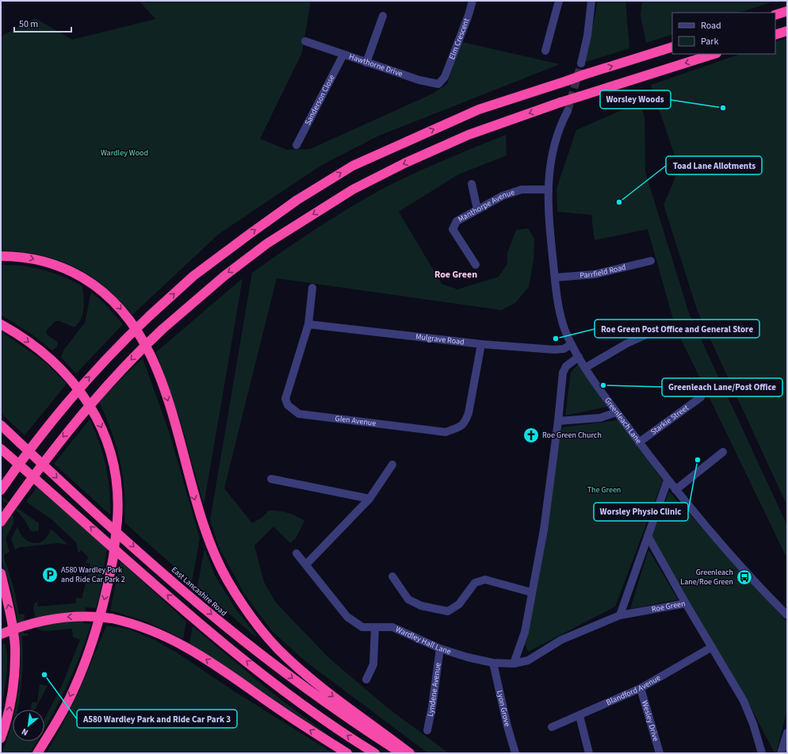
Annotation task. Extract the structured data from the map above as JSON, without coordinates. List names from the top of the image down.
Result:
{
  "streets": {
    "highway": ["East Lancashire Road"],
    "street": [
      "Elm Crescent",
      "Hawthorne Drive",
      "Sanderson Close",
      "Manthorpe Avenue",
      "Parrfield Road",
      "Mulgrave Road",
      "Starkie Street",
      "Glen Avenue",
      "Greenleach Lane",
      "Roe Green",
      "Wardley Hall Lane",
      "Lyndene Avenue",
      "Blandford Avenue",
      "Lyon Grove",
      "Wesley Drive"
    ]
  },
  "crossings": [
    ["Elm Crescent", "Hawthorne Drive"],
    ["Hawthorne Drive", "Sanderson Close"],
    ["Manthorpe Avenue", "Greenleach Lane"],
    ["Parrfield Road", "Greenleach Lane"],
    ["Mulgrave Road", "Glen Avenue"],
    ["Mulgrave Road", "Greenleach Lane"],
    ["Starkie Street", "Greenleach Lane"],
    ["Roe Green", "Wardley Hall Lane"],
    ["Roe Green", "Blandford Avenue"],
    ["Roe Green", "Lyon Grove"],
    ["Wardley Hall Lane", "Lyndene Avenue"],
    ["Wardley Hall Lane", "Lyon Grove"],
    ["Blandford Avenue", "Wesley Drive"]
  ],
  "districts": ["Roe Green"],
  "parks": ["Wardley Wood", "The Green"],
  "places": {
    "other": [
      "Worsley Woods",
      "Toad Lane Allotments",
      "Roe Green Post Office and General Store",
      "Greenleach Lane/Post Office",
      "Worsley Physio Clinic",
      "A580 Wardley Park and Ride Car Park 3"
    ],
    "church": ["Roe Green Church"],
    "parking": ["A580 Wardley Park and Ride Car Park 2"],
    "bus stop": ["Greenleach Lane/Roe Green"]
  },
  "legend": ["Road", "Park"],
  "scale_bar": "50 m",
  "north": "bottom left"
}
